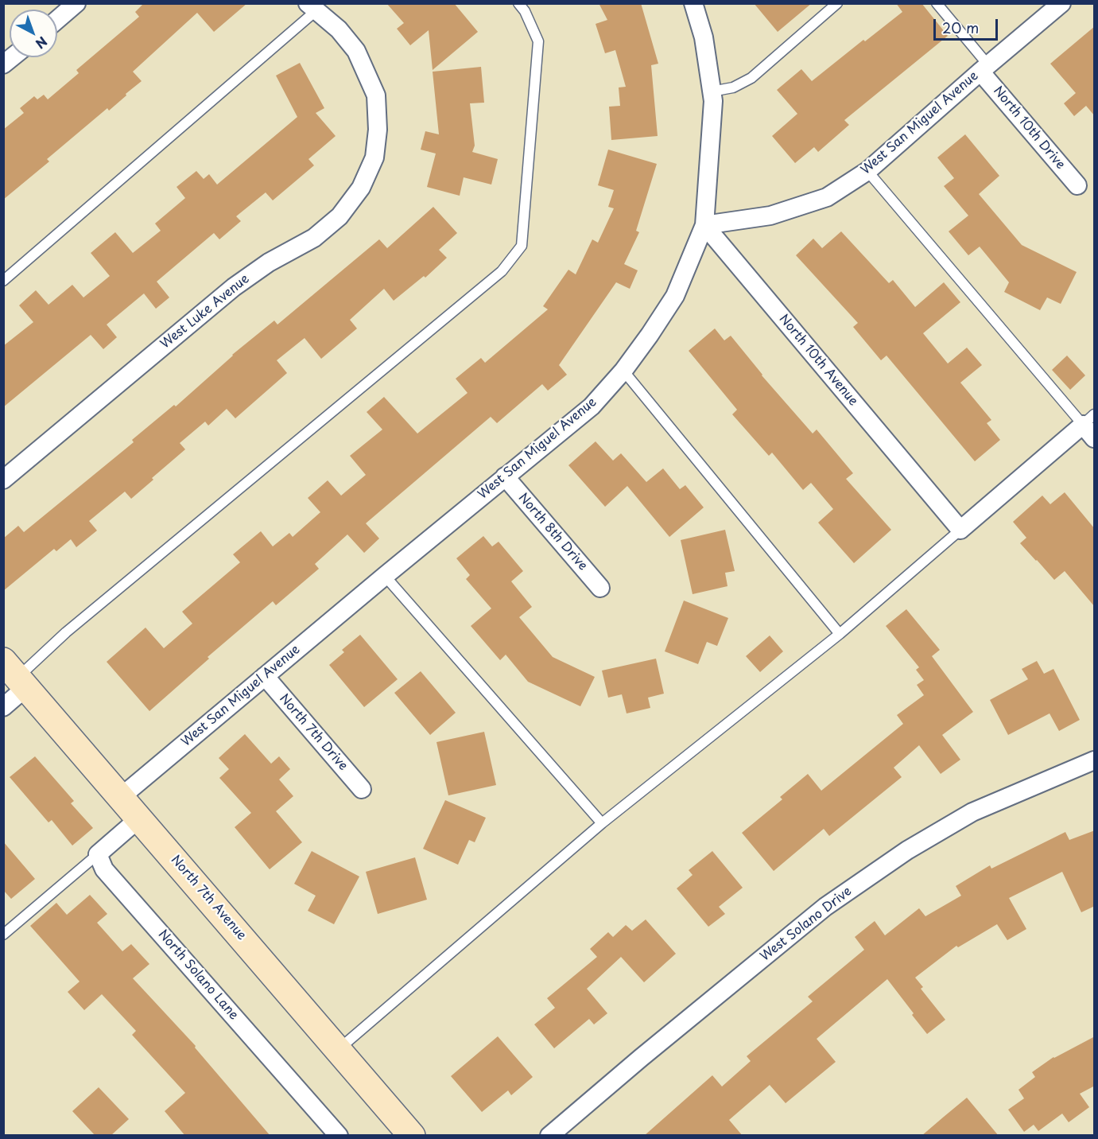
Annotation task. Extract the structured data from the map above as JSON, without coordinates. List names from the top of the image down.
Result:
{
  "streets": {
    "main road": ["North 7th Avenue"],
    "street": [
      "West San Miguel Avenue",
      "North 10th Drive",
      "West Luke Avenue",
      "North 10th Avenue",
      "North 8th Drive",
      "North 7th Drive",
      "West Solano Drive",
      "North Solano Lane"
    ]
  },
  "crossings": [
    ["West San Miguel Avenue", "North 10th Drive"],
    ["West San Miguel Avenue", "North 10th Avenue"],
    ["West San Miguel Avenue", "North 8th Drive"],
    ["West San Miguel Avenue", "North 7th Drive"],
    ["West San Miguel Avenue", "North 7th Avenue"]
  ],
  "scale_bar": "20 m",
  "north": "bottom right"
}
